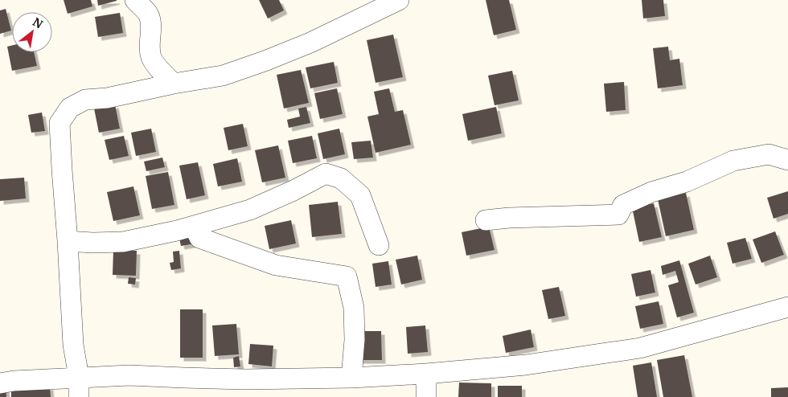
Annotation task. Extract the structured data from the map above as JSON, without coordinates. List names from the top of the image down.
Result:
{
  "north": "top right"
}
